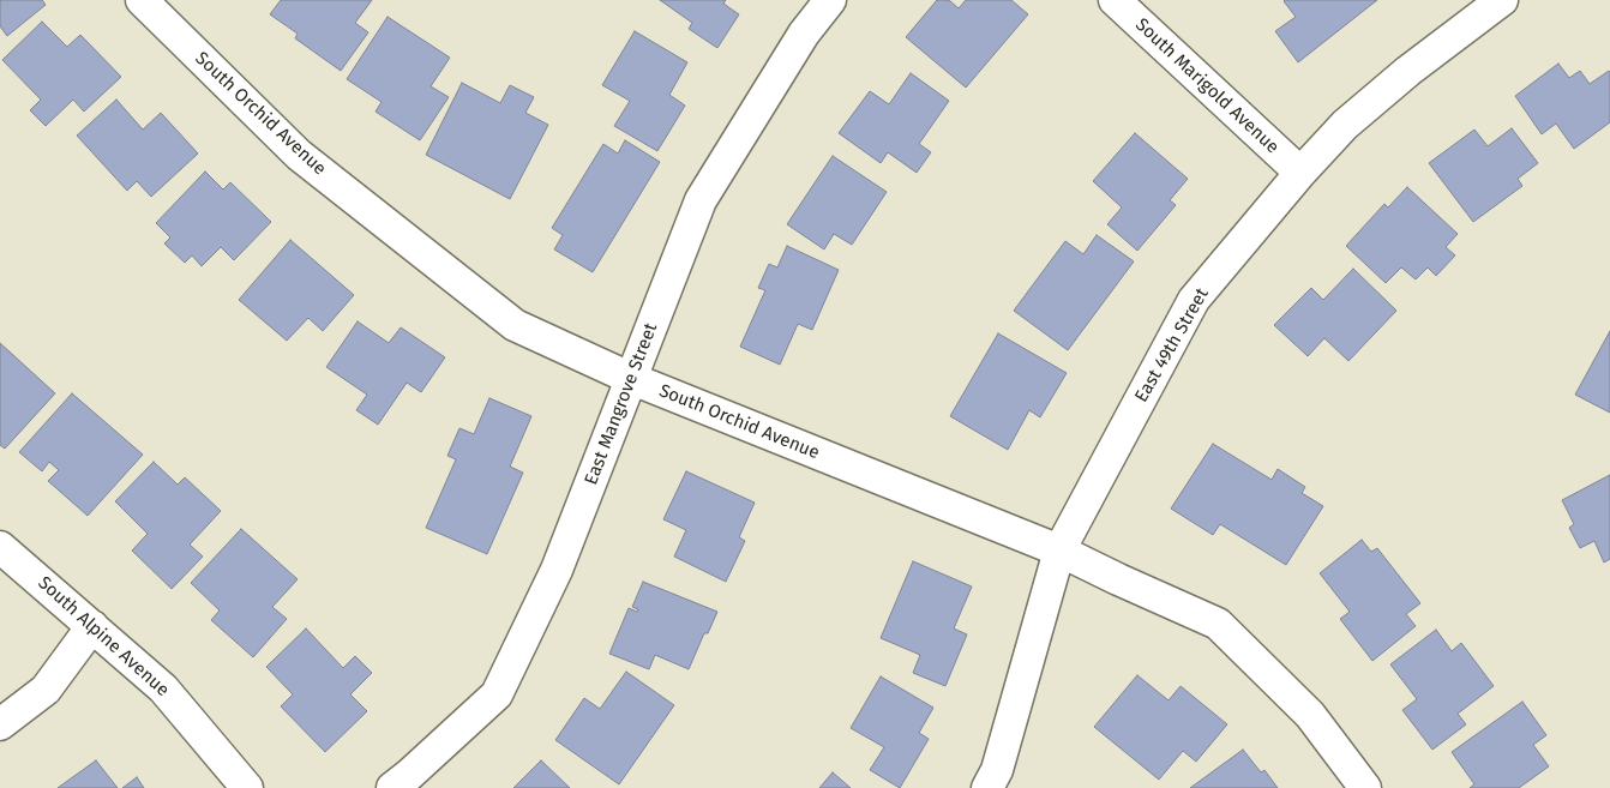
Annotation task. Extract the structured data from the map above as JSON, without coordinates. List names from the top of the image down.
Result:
{
  "streets": {
    "street": [
      "South Marigold Avenue",
      "South Orchid Avenue",
      "East 49th Street",
      "East Mangrove Street",
      "South Alpine Avenue"
    ]
  },
  "crossings": [
    ["South Marigold Avenue", "East 49th Street"],
    ["South Orchid Avenue", "East 49th Street"],
    ["South Orchid Avenue", "East Mangrove Street"]
  ]
}
